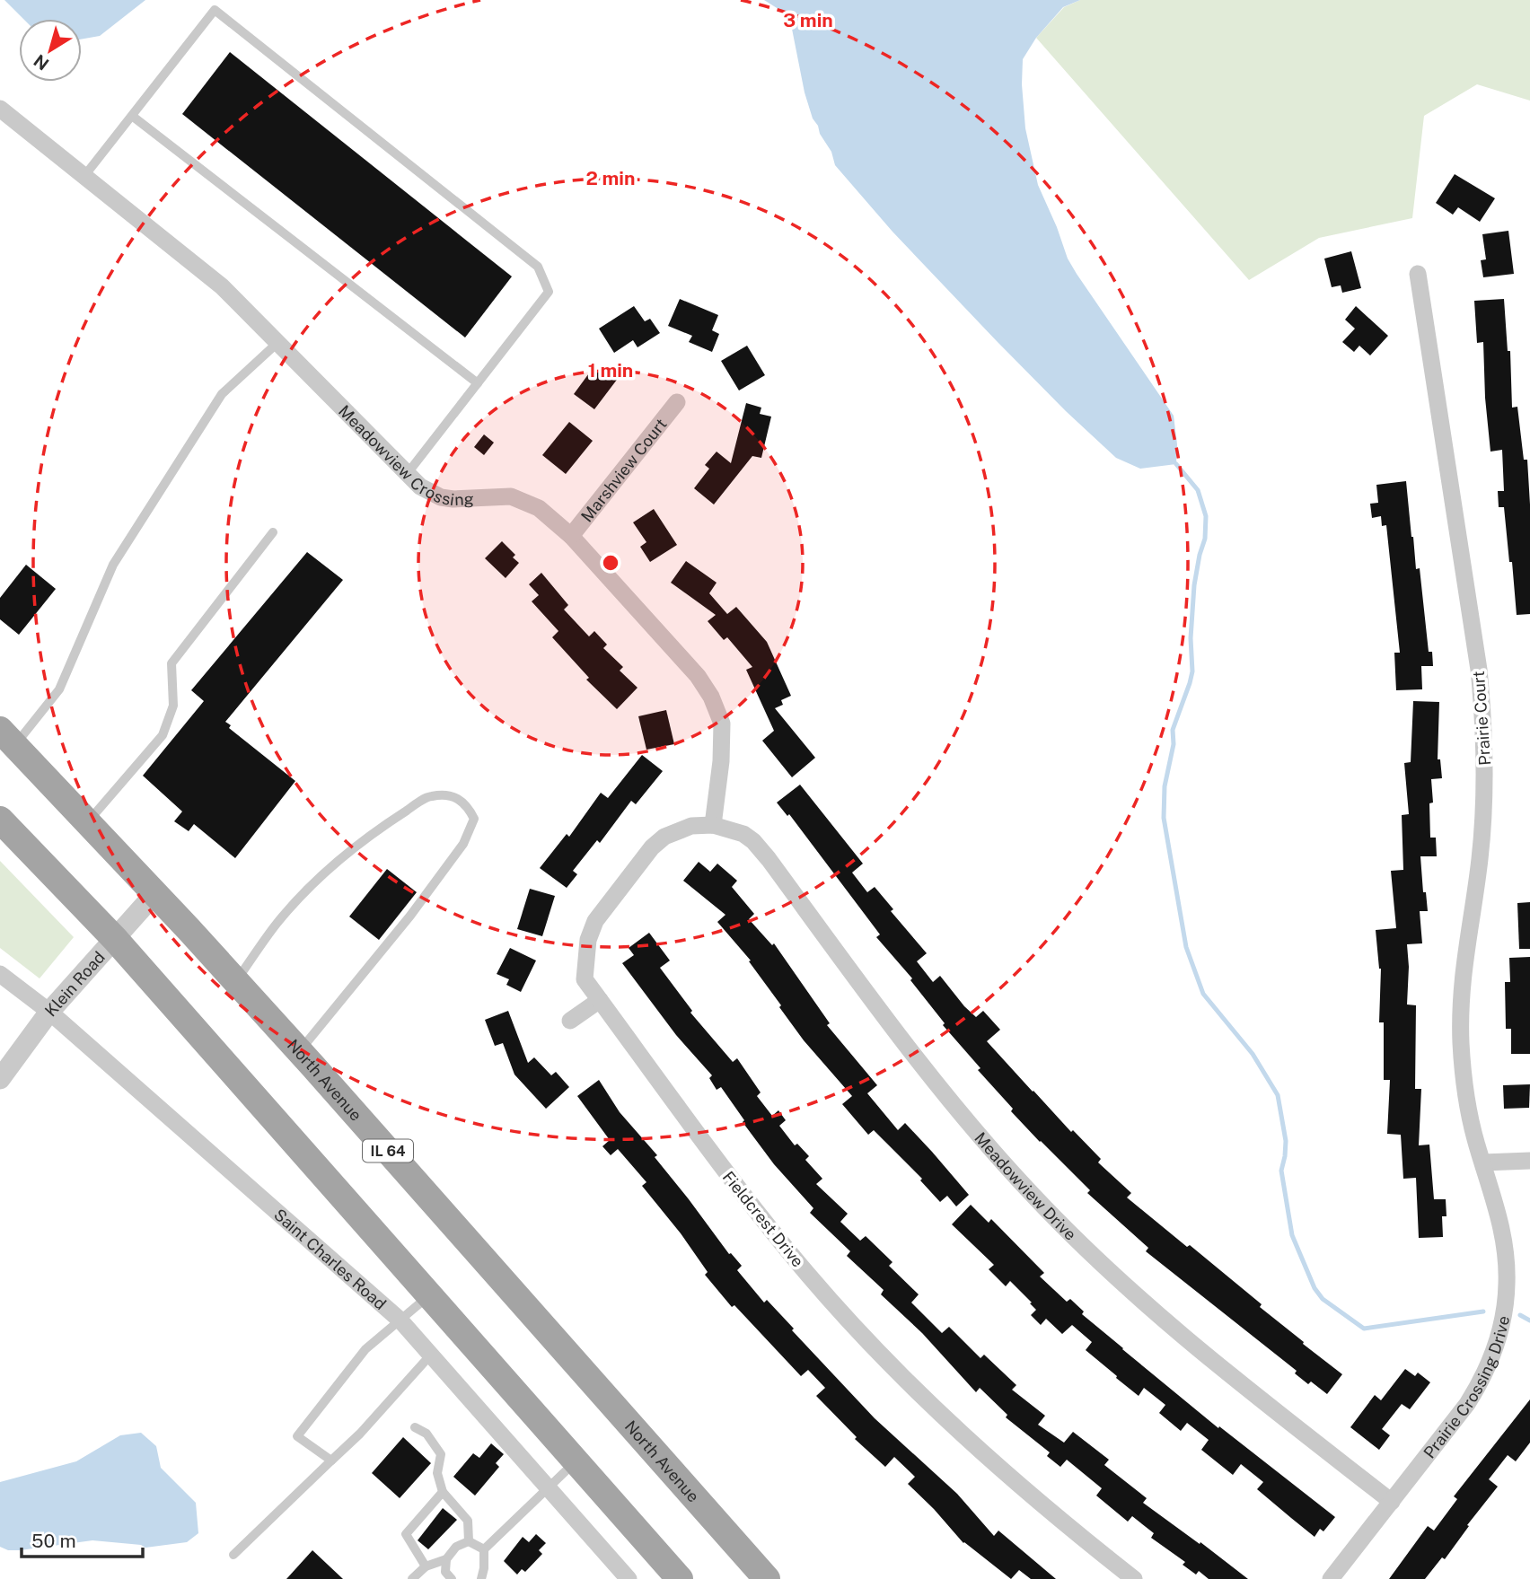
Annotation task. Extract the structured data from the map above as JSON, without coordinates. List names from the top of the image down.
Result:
{
  "streets": {
    "main road": ["North Avenue", "IL 64"],
    "street": [
      "Meadowview Crossing",
      "Marshview Court",
      "Prairie Court",
      "Klein Road",
      "Meadowview Drive",
      "Fieldcrest Drive",
      "Saint Charles Road",
      "Prairie Crossing Drive"
    ]
  },
  "crossings": [
    ["Meadowview Crossing", "Marshview Court"],
    ["Meadowview Crossing", "Meadowview Drive"],
    ["Meadowview Crossing", "Fieldcrest Drive"],
    ["Prairie Court", "Prairie Crossing Drive"],
    ["Klein Road", "North Avenue"],
    ["Klein Road", "Saint Charles Road"],
    ["Meadowview Drive", "Fieldcrest Drive"],
    ["Meadowview Drive", "Prairie Crossing Drive"]
  ],
  "scale_bar": "50 m",
  "north": "bottom left",
  "rings": ["3 min", "2 min", "1 min"]
}
